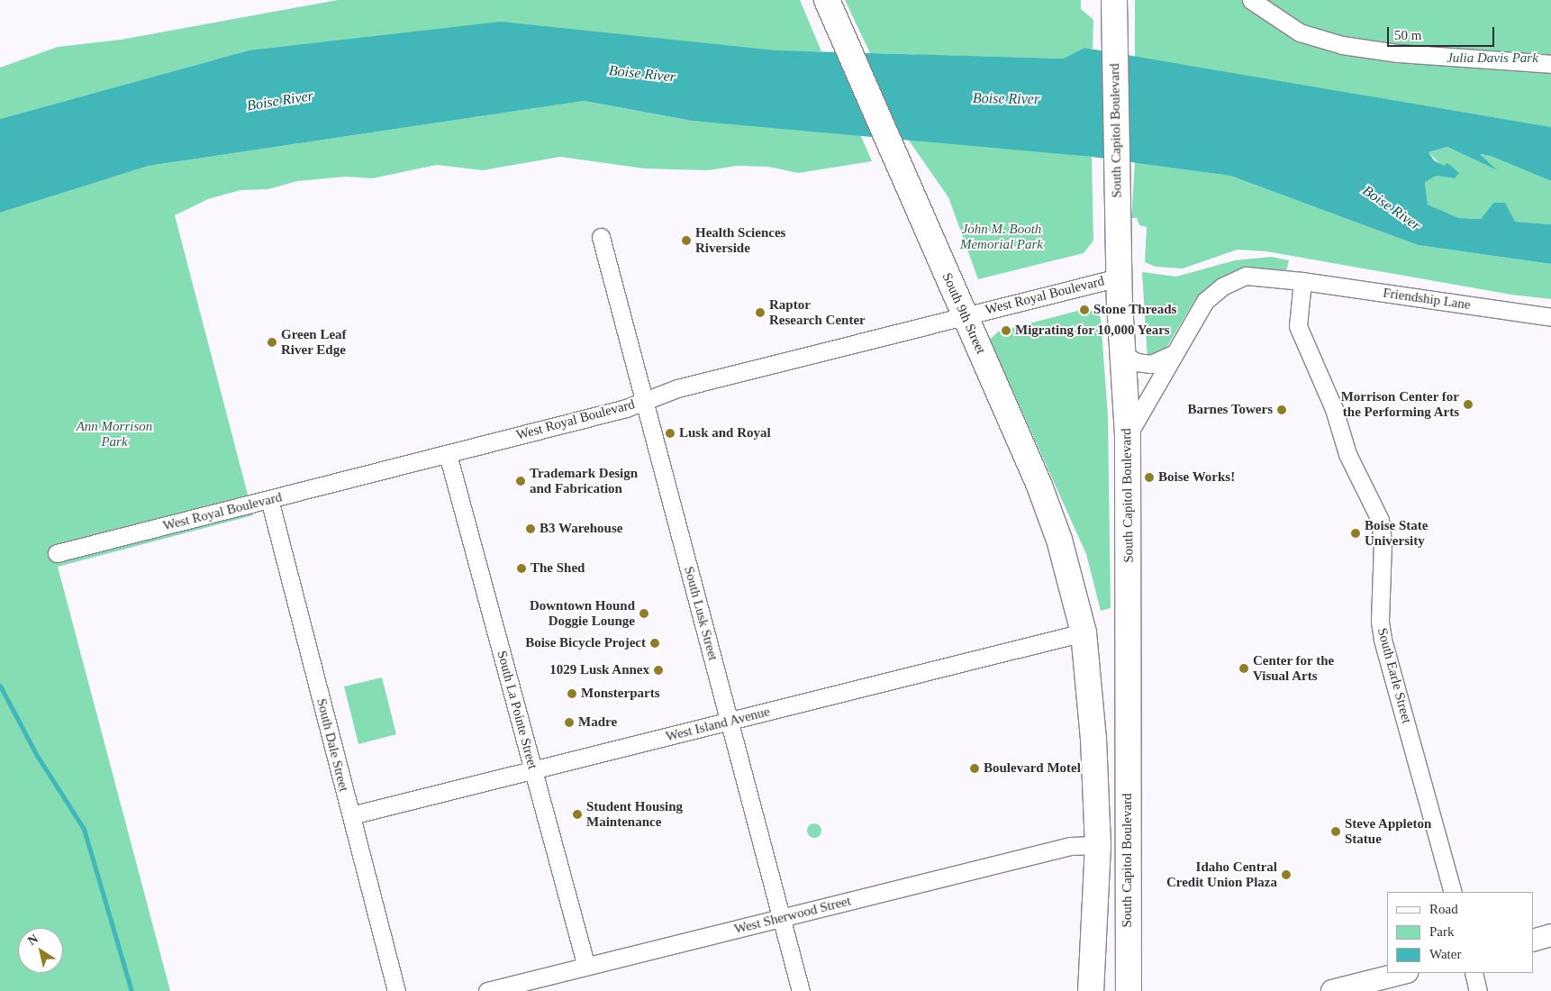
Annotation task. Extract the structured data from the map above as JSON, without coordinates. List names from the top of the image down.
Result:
{
  "streets": {
    "main road": ["South Capitol Boulevard", "South 9th Street"],
    "street": [
      "West Royal Boulevard",
      "Friendship Lane",
      "South Lusk Street",
      "South Earle Street",
      "South La Pointe Street",
      "West Island Avenue",
      "South Dale Street",
      "West Sherwood Street"
    ]
  },
  "crossings": [
    ["South Capitol Boulevard", "West Royal Boulevard"],
    ["South Capitol Boulevard", "Friendship Lane"],
    ["West Royal Boulevard", "South 9th Street"],
    ["West Royal Boulevard", "South Lusk Street"],
    ["West Royal Boulevard", "South La Pointe Street"],
    ["West Royal Boulevard", "South Dale Street"],
    ["Friendship Lane", "South Earle Street"],
    ["South 9th Street", "West Island Avenue"],
    ["South Lusk Street", "West Island Avenue"],
    ["South Lusk Street", "West Sherwood Street"],
    ["South La Pointe Street", "West Island Avenue"],
    ["South La Pointe Street", "West Sherwood Street"],
    ["West Island Avenue", "South Dale Street"]
  ],
  "water": ["Boise River"],
  "parks": ["Julia Davis Park", "John M. Booth Memorial Park", "Ann Morrison Park"],
  "places": [
    "Health Sciences Riverside",
    "Stone Threads",
    "Raptor Research Center",
    "Migrating for 10,000 Years",
    "Green Leaf River Edge",
    "Morrison Center for the Performing Arts",
    "Barnes Towers",
    "Lusk and Royal",
    "Boise Works!",
    "Trademark Design and Fabrication",
    "B3 Warehouse",
    "Boise State University",
    "The Shed",
    "Downtown Hound Doggie Lounge",
    "Boise Bicycle Project",
    "Center for the Visual Arts",
    "1029 Lusk Annex",
    "Monsterparts",
    "Madre",
    "Boulevard Motel",
    "Student Housing Maintenance",
    "Steve Appleton Statue",
    "Idaho Central Credit Union Plaza"
  ],
  "legend": ["Road", "Park", "Water"],
  "scale_bar": "50 m",
  "north": "top left"
}
